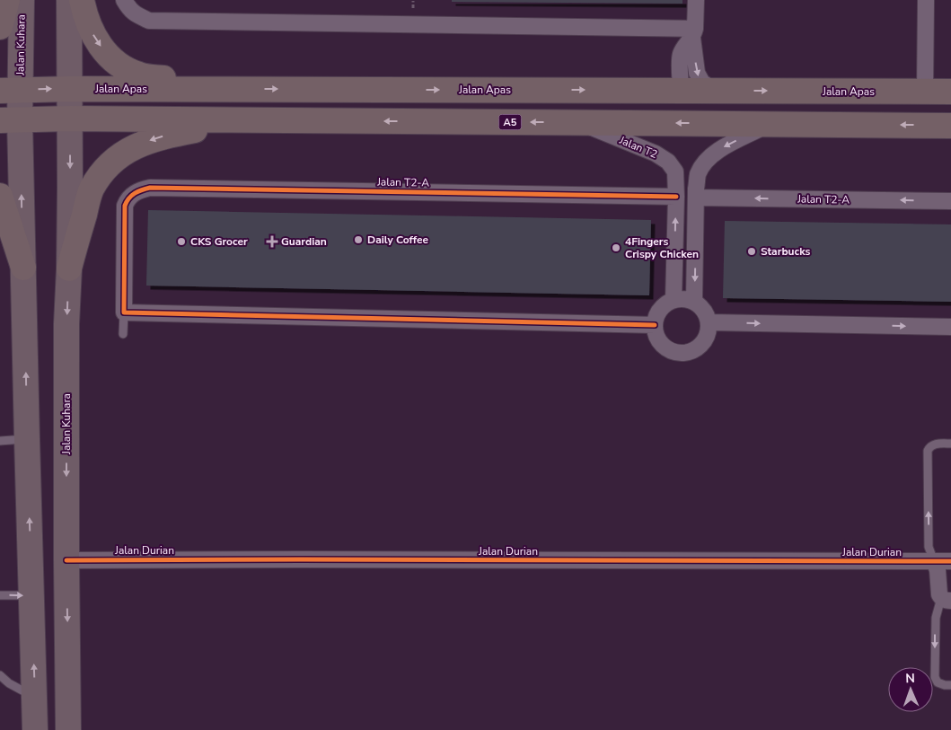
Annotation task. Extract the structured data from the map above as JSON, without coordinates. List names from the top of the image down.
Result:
{
  "streets": {
    "highway": ["Jalan Apas", "A5"],
    "main road": ["Jalan Kuhara"],
    "street": ["Jalan T2", "Jalan T2-A", "Jalan Durian"]
  },
  "crossings": [
    ["Jalan Kuhara", "Jalan Apas"],
    ["Jalan Kuhara", "A5"],
    ["Jalan Kuhara", "Jalan Durian"],
    ["A5", "Jalan T2"],
    ["Jalan T2", "Jalan T2-A"]
  ],
  "places": {
    "other": [
      "Daily Coffee",
      "CKS Grocer",
      "4Fingers Crispy Chicken",
      "Starbucks"
    ],
    "health": ["Guardian"]
  },
  "north": "top"
}
